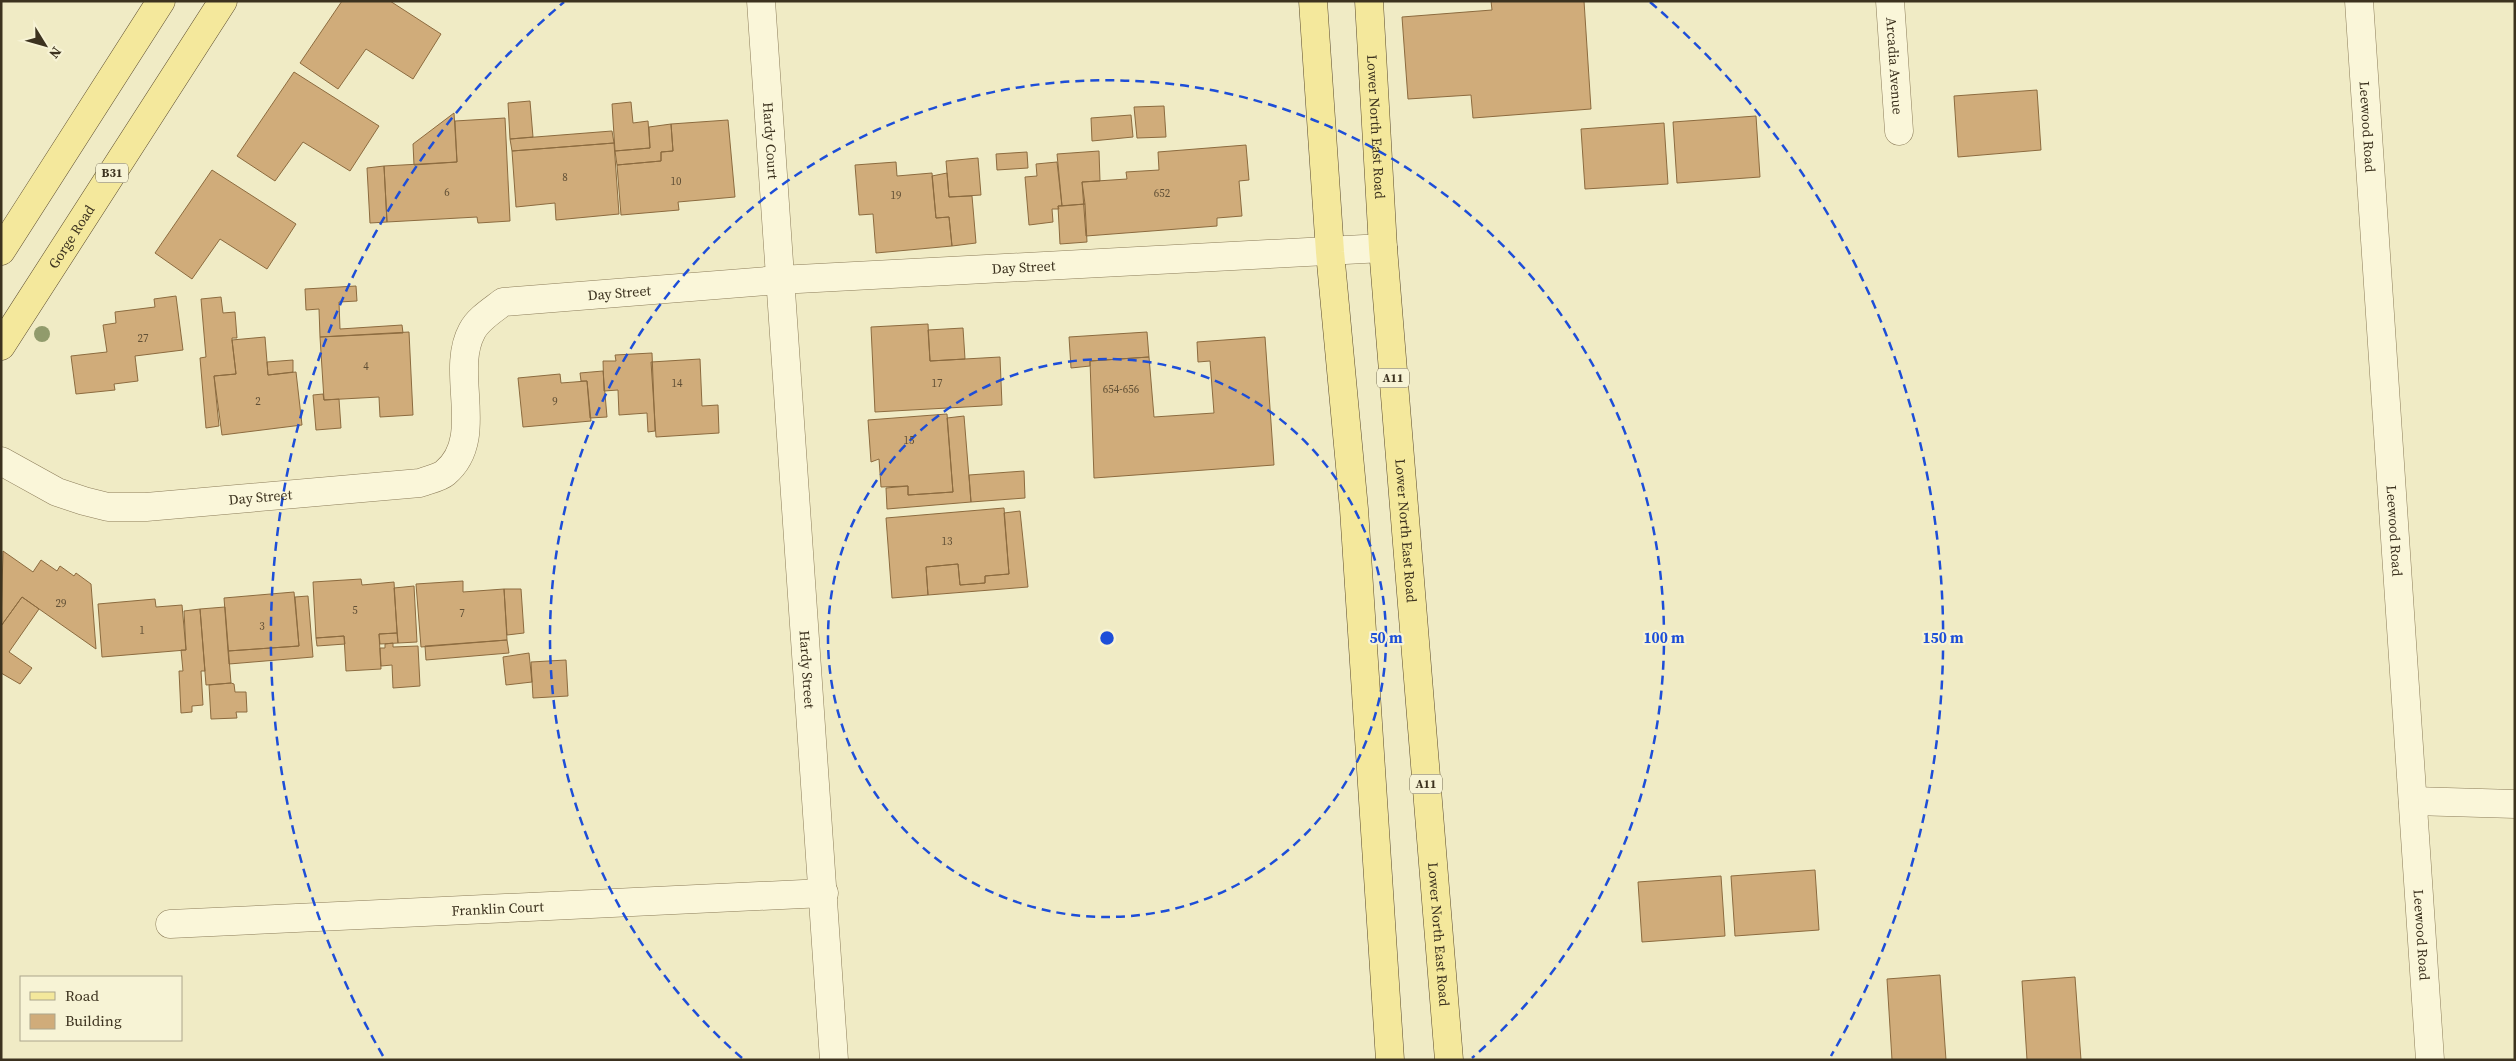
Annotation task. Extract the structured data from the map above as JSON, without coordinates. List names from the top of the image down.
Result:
{
  "streets": {
    "main road": [
      "Lower North East Road",
      "B31",
      "Gorge Road",
      "A11"
    ],
    "street": [
      "Arcadia Avenue",
      "Leewood Road",
      "Hardy Court",
      "Day Street",
      "Hardy Street",
      "Franklin Court"
    ]
  },
  "crossings": [
    ["Lower North East Road", "Day Street"],
    ["Hardy Court", "Day Street"],
    ["Hardy Court", "Hardy Street"],
    ["Day Street", "Hardy Street"],
    ["Hardy Street", "Franklin Court"]
  ],
  "house_numbers": [
    "8",
    "10",
    "6",
    "652",
    "19",
    "27",
    "4",
    "14",
    "17",
    "654-656",
    "2",
    "9",
    "15",
    "13",
    "29",
    "5",
    "7",
    "3",
    "1"
  ],
  "legend": ["Road", "Building"],
  "north": "bottom right",
  "rings": ["50 m", "100 m", "150 m"]
}
